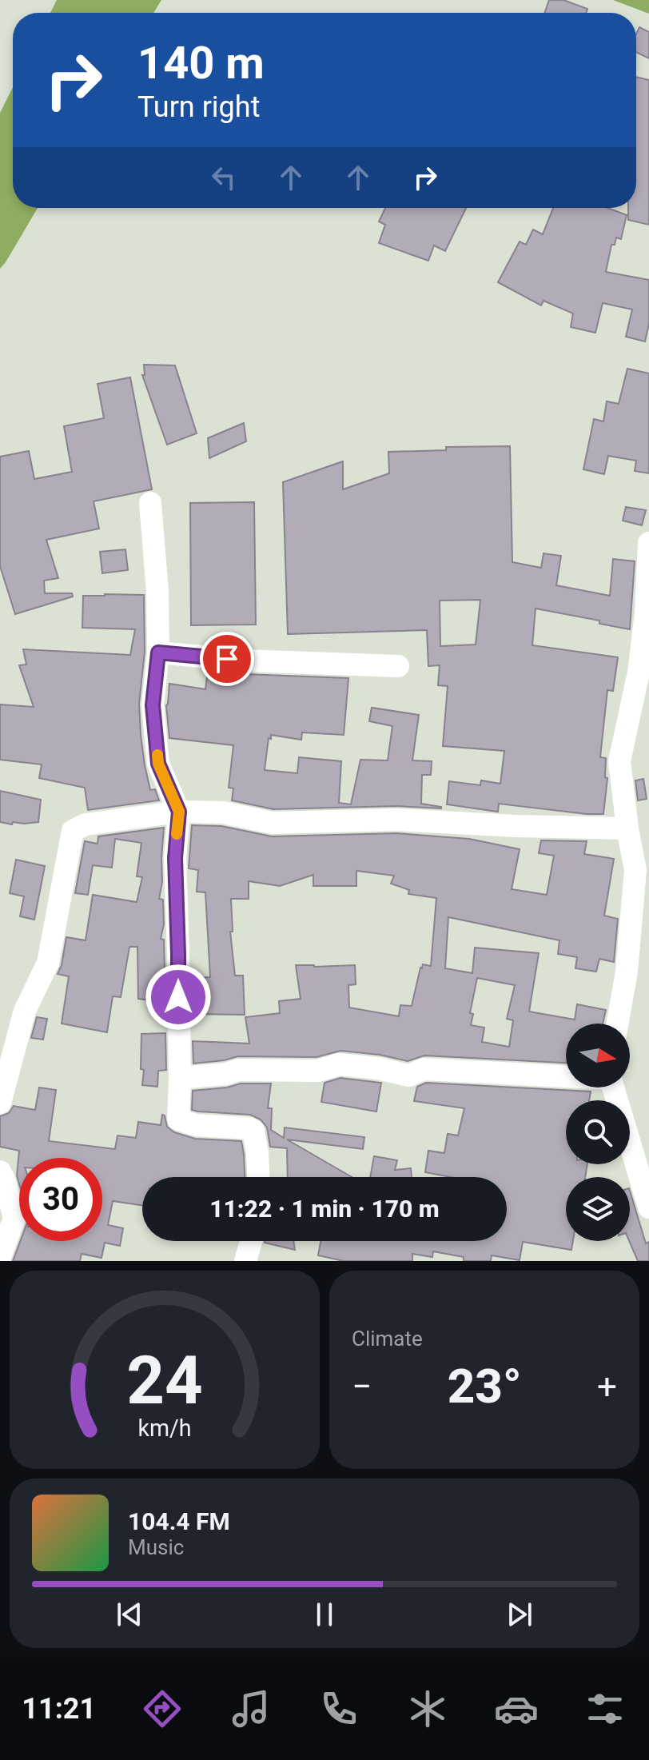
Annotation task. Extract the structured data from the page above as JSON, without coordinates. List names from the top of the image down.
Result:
{
  "north": "right",
  "page": {
    "turn": ["140 m", "Turn right"],
    "limit": "30",
    "trip": "11:22 · 1 min · 170 m",
    "tile": "Climate",
    "heat": ["−", "23°", "+"],
    "song": ["104.4 FM", "Music"],
    "tabs": "11:21",
    "gauge": ["24", "km/h"]
  }
}
